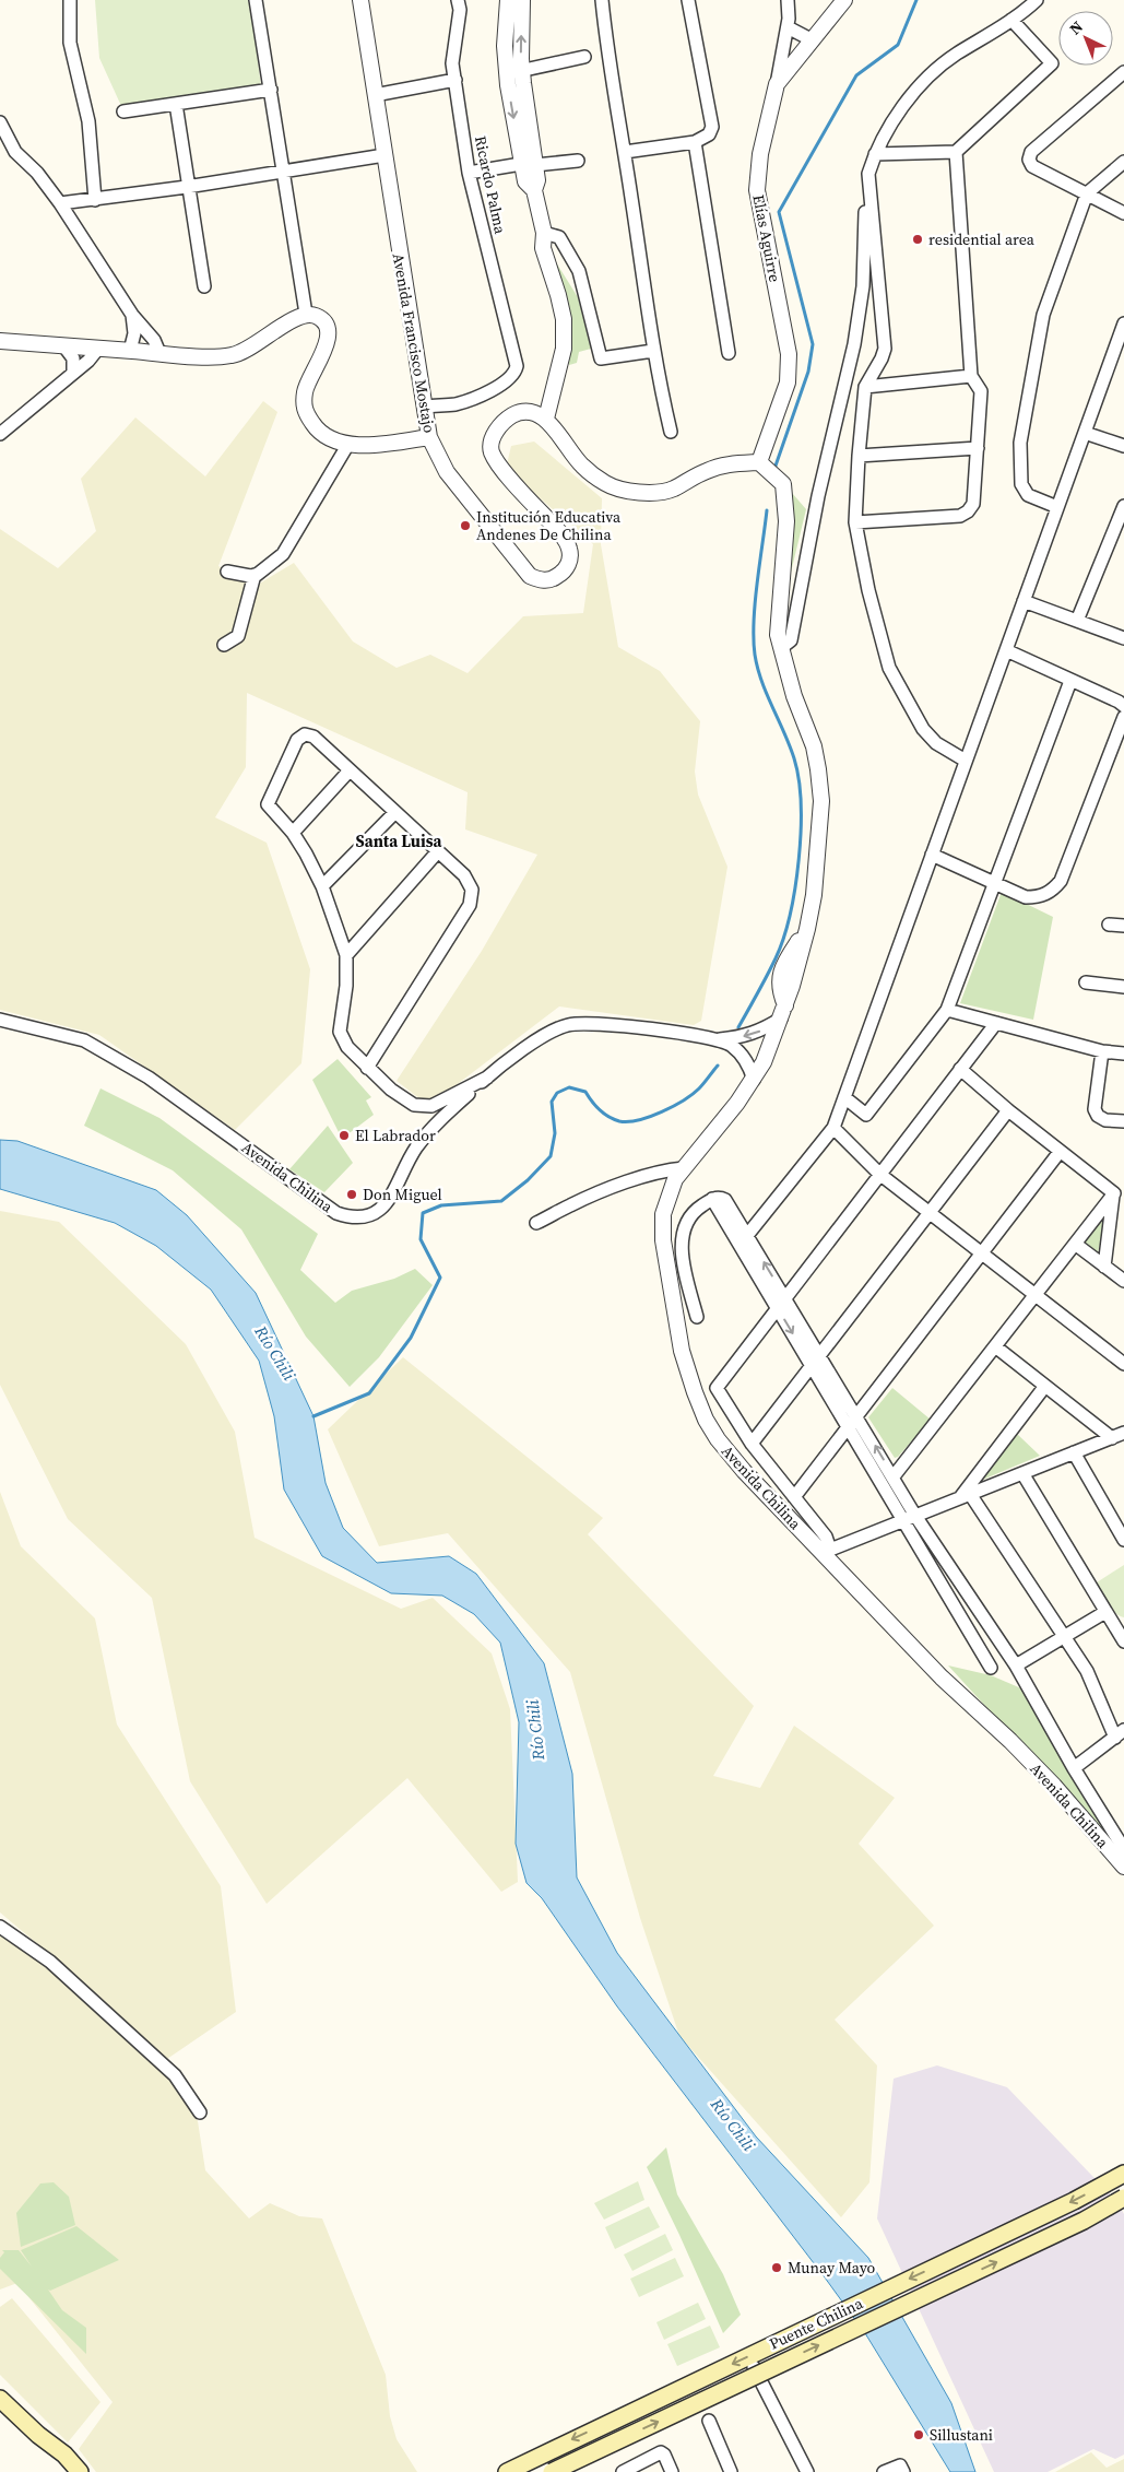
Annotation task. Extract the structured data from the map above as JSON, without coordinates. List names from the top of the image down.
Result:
{
  "streets": {
    "main road": ["Puente Chilina"],
    "street": [
      "Ricardo Palma",
      "Elías Aguirre",
      "Avenida Francisco Mostajo",
      "Avenida Chilina"
    ]
  },
  "crossings": [
    ["Ricardo Palma", "Avenida Francisco Mostajo"]
  ],
  "districts": ["Santa Luisa"],
  "water": ["Río Chili"],
  "places": [
    "residential area",
    "Institución Educativa Andenes De Chilina",
    "El Labrador",
    "Don Miguel",
    "Munay Mayo",
    "Sillustani"
  ],
  "north": "top left"
}
